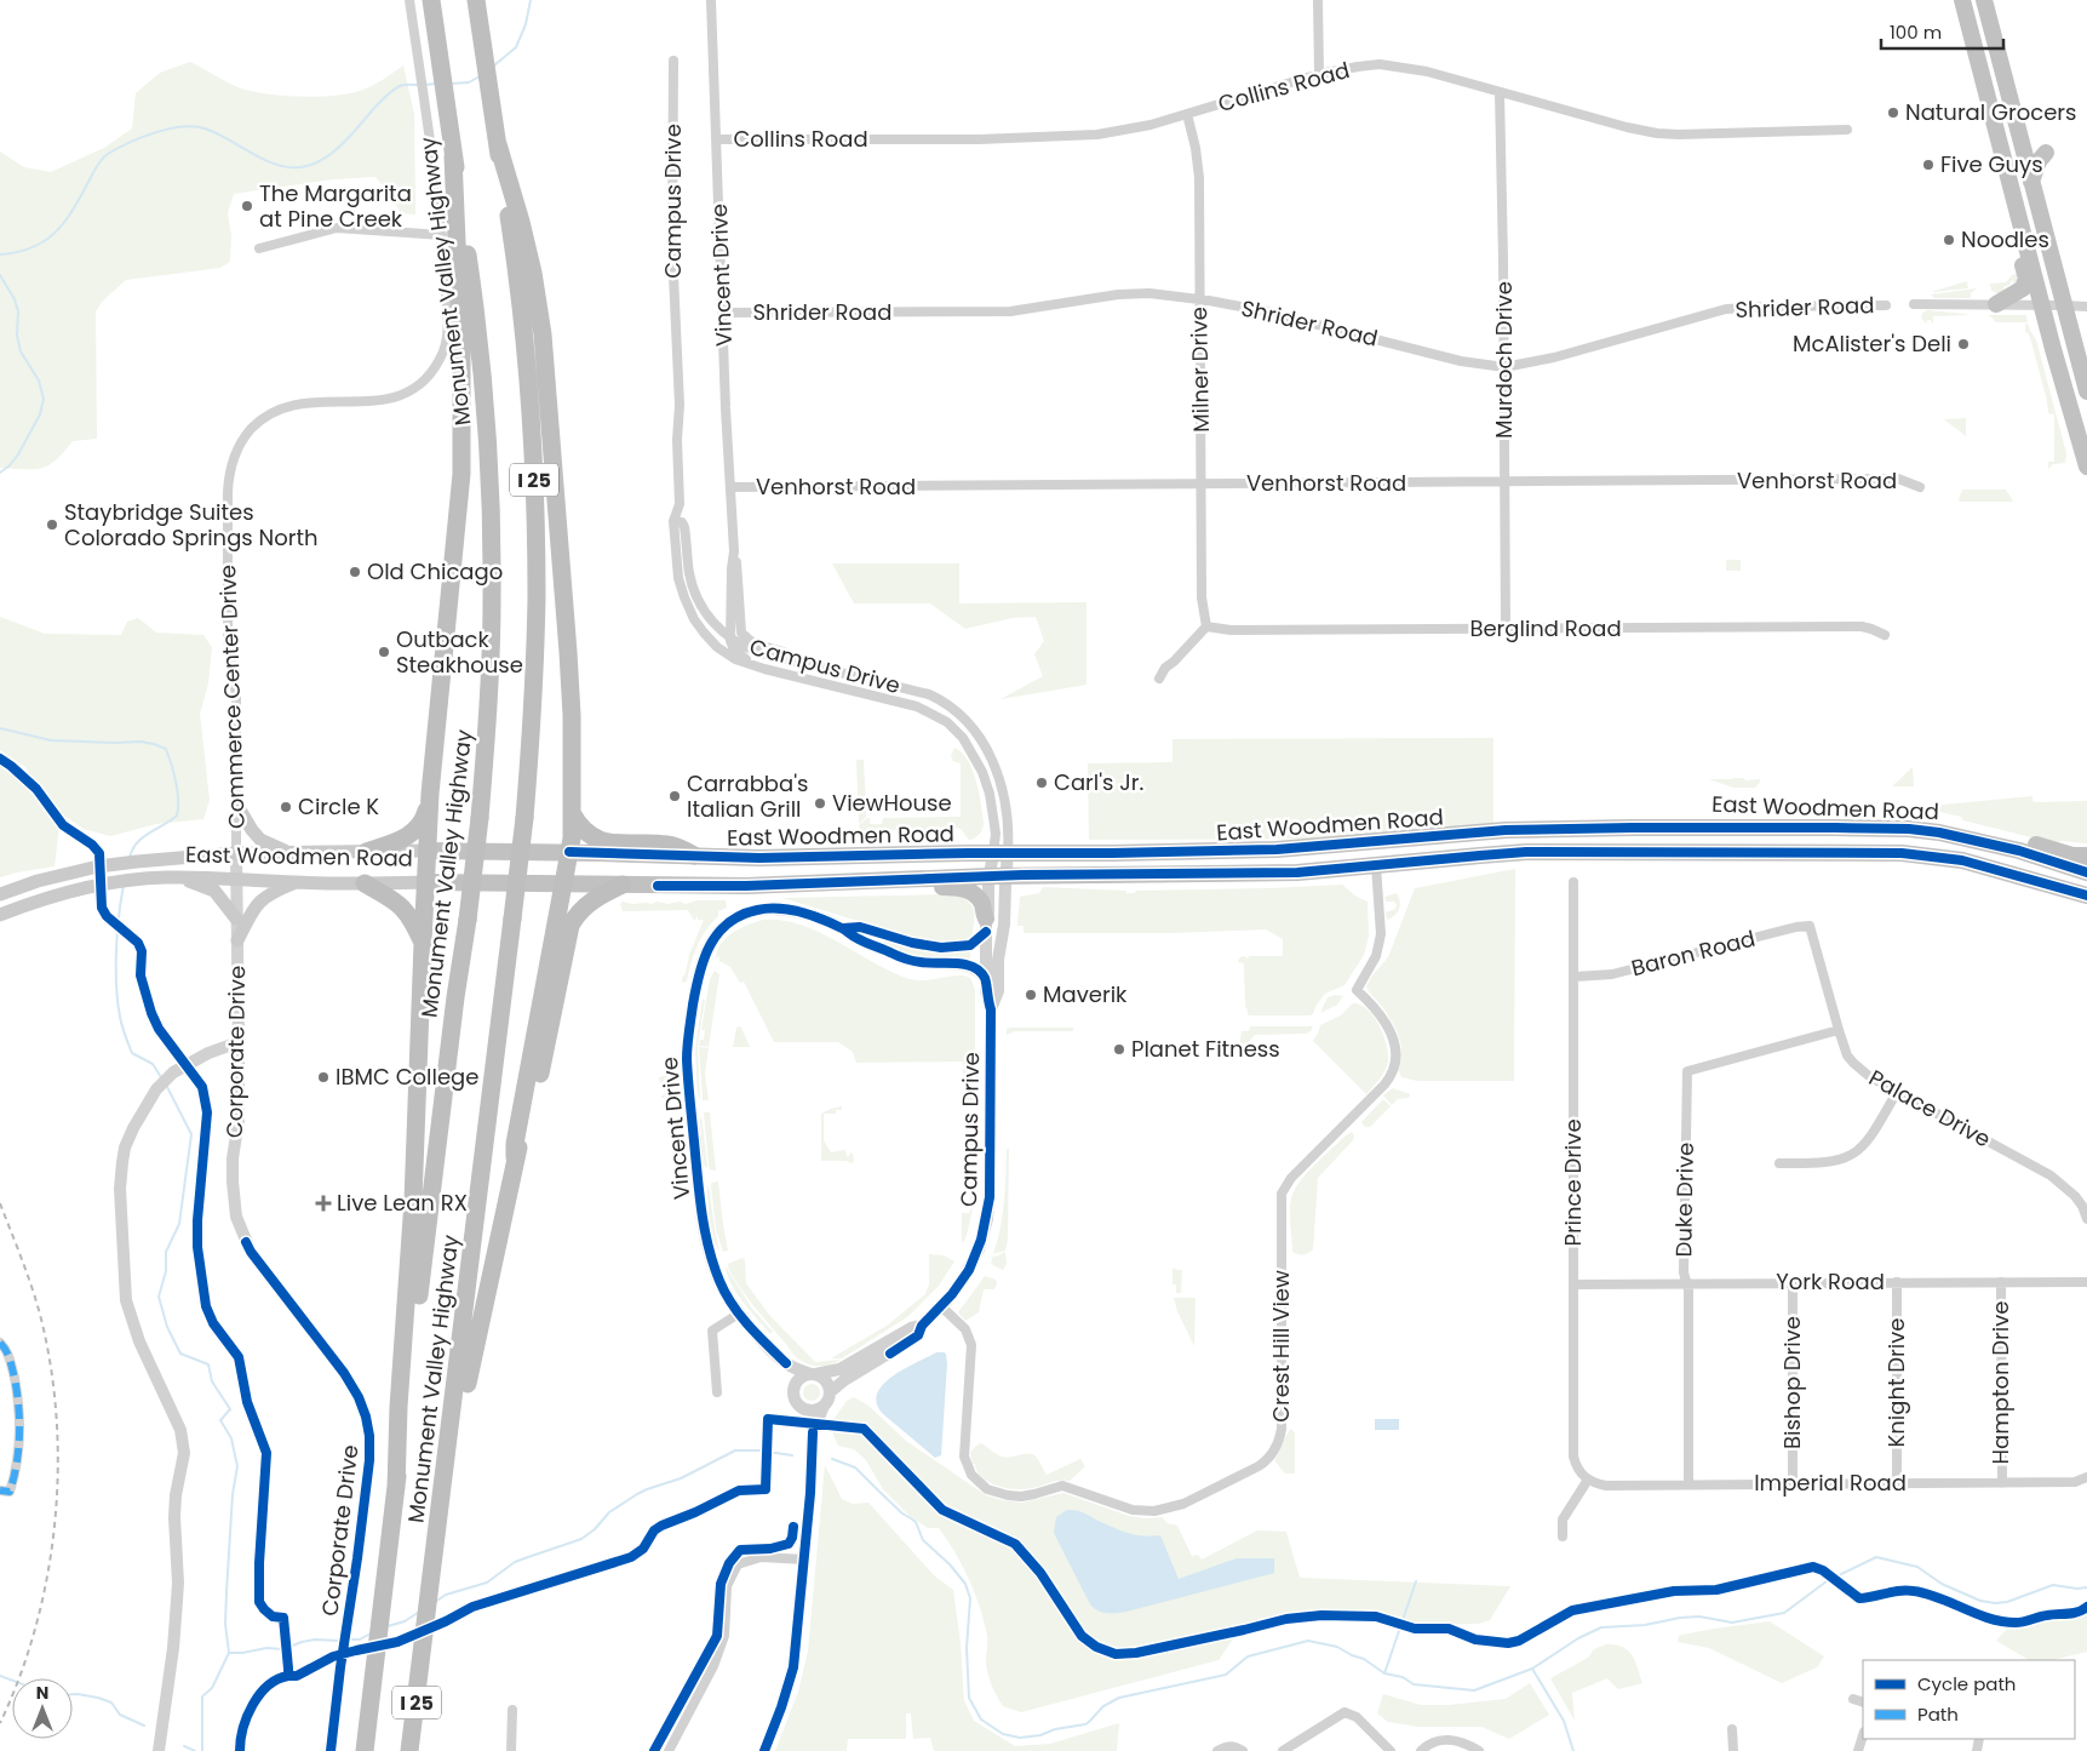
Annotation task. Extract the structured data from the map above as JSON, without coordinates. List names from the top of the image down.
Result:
{
  "streets": {
    "highway": ["Monument Valley Highway", "I 25", "East Woodmen Road"],
    "street": [
      "Collins Road",
      "Campus Drive",
      "Vincent Drive",
      "Shrider Road",
      "Murdoch Drive",
      "Milner Drive",
      "Venhorst Road",
      "Berglind Road",
      "Commerce Center Drive",
      "Baron Road",
      "Corporate Drive",
      "Palace Drive",
      "Prince Drive",
      "Duke Drive",
      "York Road",
      "Crest Hill View",
      "Bishop Drive",
      "Knight Drive",
      "Hampton Drive",
      "Imperial Road"
    ]
  },
  "crossings": [
    ["Collins Road", "Vincent Drive"],
    ["Collins Road", "Murdoch Drive"],
    ["Collins Road", "Milner Drive"],
    ["Campus Drive", "Vincent Drive"],
    ["Campus Drive", "East Woodmen Road"],
    ["Campus Drive", "Crest Hill View"],
    ["Vincent Drive", "Shrider Road"],
    ["Vincent Drive", "Venhorst Road"],
    ["Shrider Road", "Murdoch Drive"],
    ["Shrider Road", "Milner Drive"],
    ["Murdoch Drive", "Venhorst Road"],
    ["Murdoch Drive", "Berglind Road"],
    ["Milner Drive", "Venhorst Road"],
    ["Milner Drive", "Berglind Road"],
    ["Commerce Center Drive", "East Woodmen Road"],
    ["Commerce Center Drive", "Corporate Drive"],
    ["East Woodmen Road", "Corporate Drive"],
    ["East Woodmen Road", "Crest Hill View"],
    ["Baron Road", "Palace Drive"],
    ["Baron Road", "Prince Drive"],
    ["Palace Drive", "Duke Drive"],
    ["Prince Drive", "York Road"],
    ["Prince Drive", "Imperial Road"],
    ["Duke Drive", "York Road"],
    ["Duke Drive", "Imperial Road"],
    ["York Road", "Bishop Drive"],
    ["York Road", "Knight Drive"],
    ["York Road", "Hampton Drive"],
    ["Bishop Drive", "Imperial Road"],
    ["Knight Drive", "Imperial Road"],
    ["Hampton Drive", "Imperial Road"]
  ],
  "places": {
    "other": [
      "Natural Grocers",
      "Five Guys",
      "The Margarita at Pine Creek",
      "Noodles",
      "McAlister's Deli",
      "Staybridge Suites Colorado Springs North",
      "Old Chicago",
      "Outback Steakhouse",
      "Carl's Jr.",
      "Carrabba's Italian Grill",
      "ViewHouse",
      "Circle K",
      "Maverik",
      "Planet Fitness",
      "IBMC College"
    ],
    "health": ["Live Lean RX"]
  },
  "legend": ["Cycle path", "Path"],
  "scale_bar": "100 m",
  "north": "top"
}
